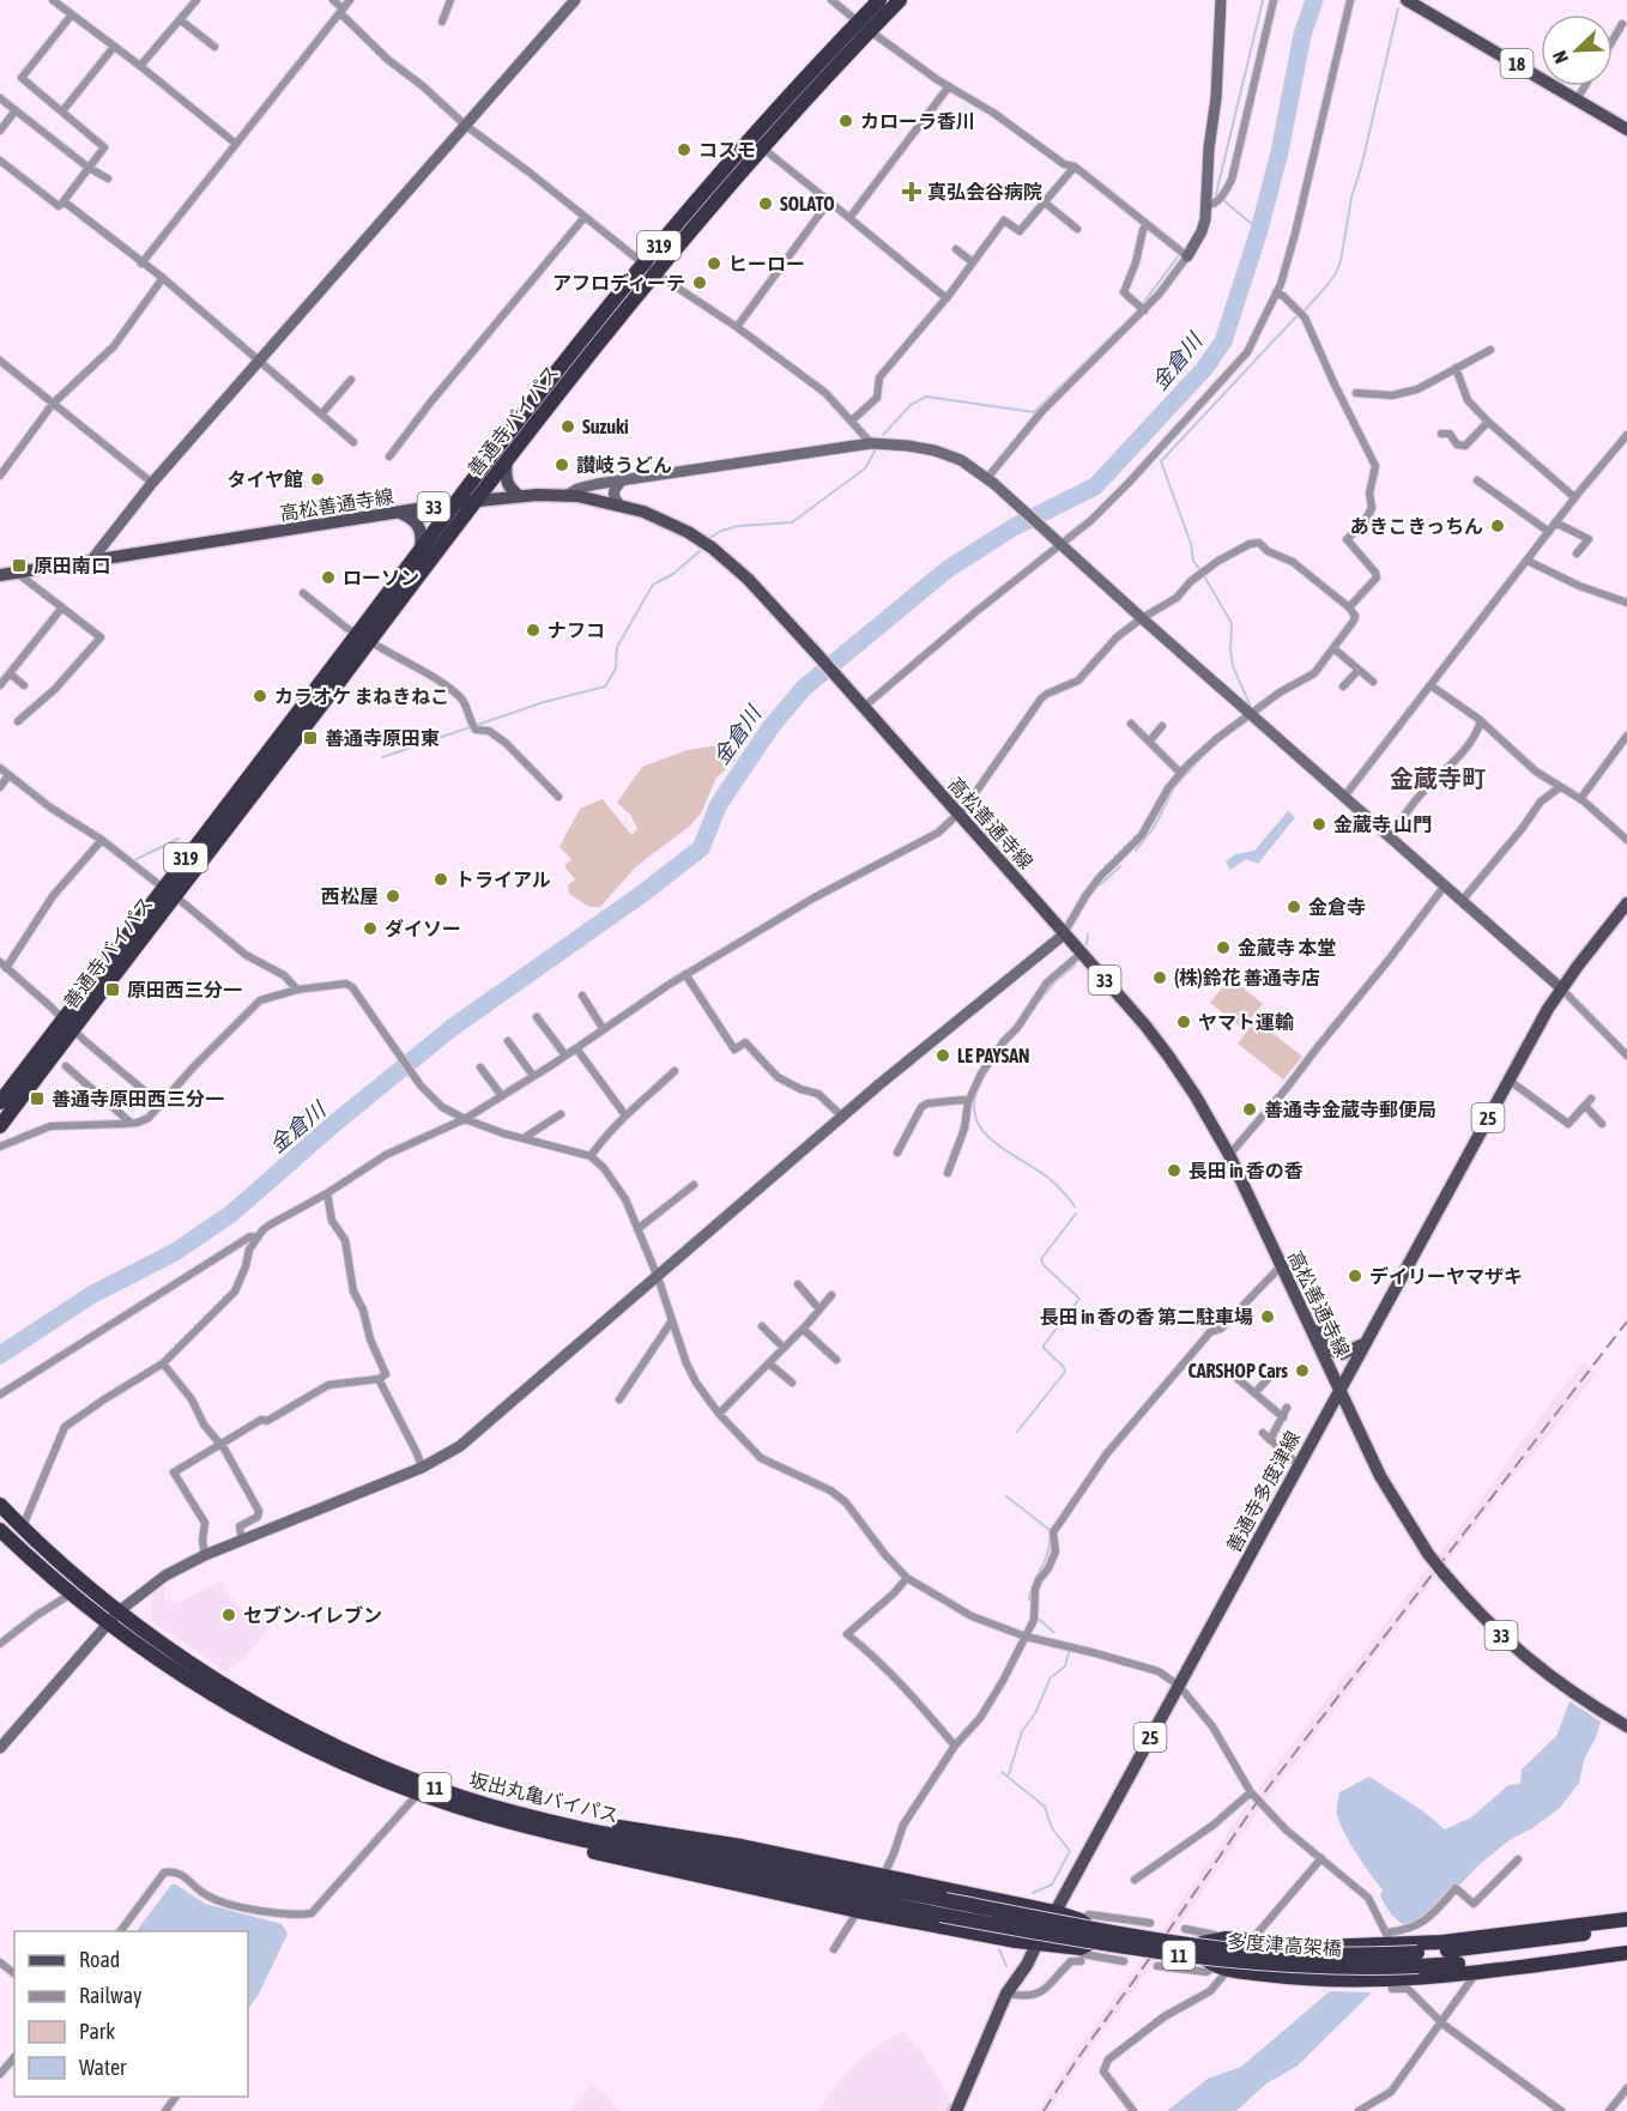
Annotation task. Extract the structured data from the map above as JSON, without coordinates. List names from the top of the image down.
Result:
{
  "streets": {
    "highway": [
      "319",
      "善通寺バイパス",
      "11",
      "坂出丸亀バイパス",
      "多度津高架橋"
    ],
    "main road": [
      "18",
      "高松善通寺線",
      "33",
      "25",
      "善通寺多度津線"
    ]
  },
  "crossings": [
    ["善通寺バイパス", "高松善通寺線"],
    ["高松善通寺線", "善通寺多度津線"],
    ["坂出丸亀バイパス", "多度津高架橋"]
  ],
  "districts": ["金蔵寺町"],
  "water": ["金倉川"],
  "places": {
    "other": [
      "カローラ香川",
      "コスモ",
      "SOLATO",
      "ヒーロー",
      "アフロディーテ",
      "Suzuki",
      "讃岐うどん",
      "タイヤ館",
      "あきこきっちん",
      "ローソン",
      "ナフコ",
      "カラオケ まねきねこ",
      "金蔵寺 山門",
      "トライアル",
      "西松屋",
      "金倉寺",
      "ダイソー",
      "金蔵寺 本堂",
      "(株)鈴花 善通寺店",
      "ヤマト運輸",
      "LE PAYSAN",
      "善通寺金蔵寺郵便局",
      "長田 in 香の香",
      "デイリーヤマザキ",
      "長田 in 香の香 第二駐車場",
      "CARSHOP Cars",
      "セブン-イレブン"
    ],
    "health": ["真弘会谷病院"],
    "transit": [
      "原田南口",
      "善通寺原田東",
      "原田西三分一",
      "善通寺原田西三分一"
    ]
  },
  "legend": [
    "Road",
    "Railway",
    "Park",
    "Water"
  ],
  "north": "bottom left"
}
